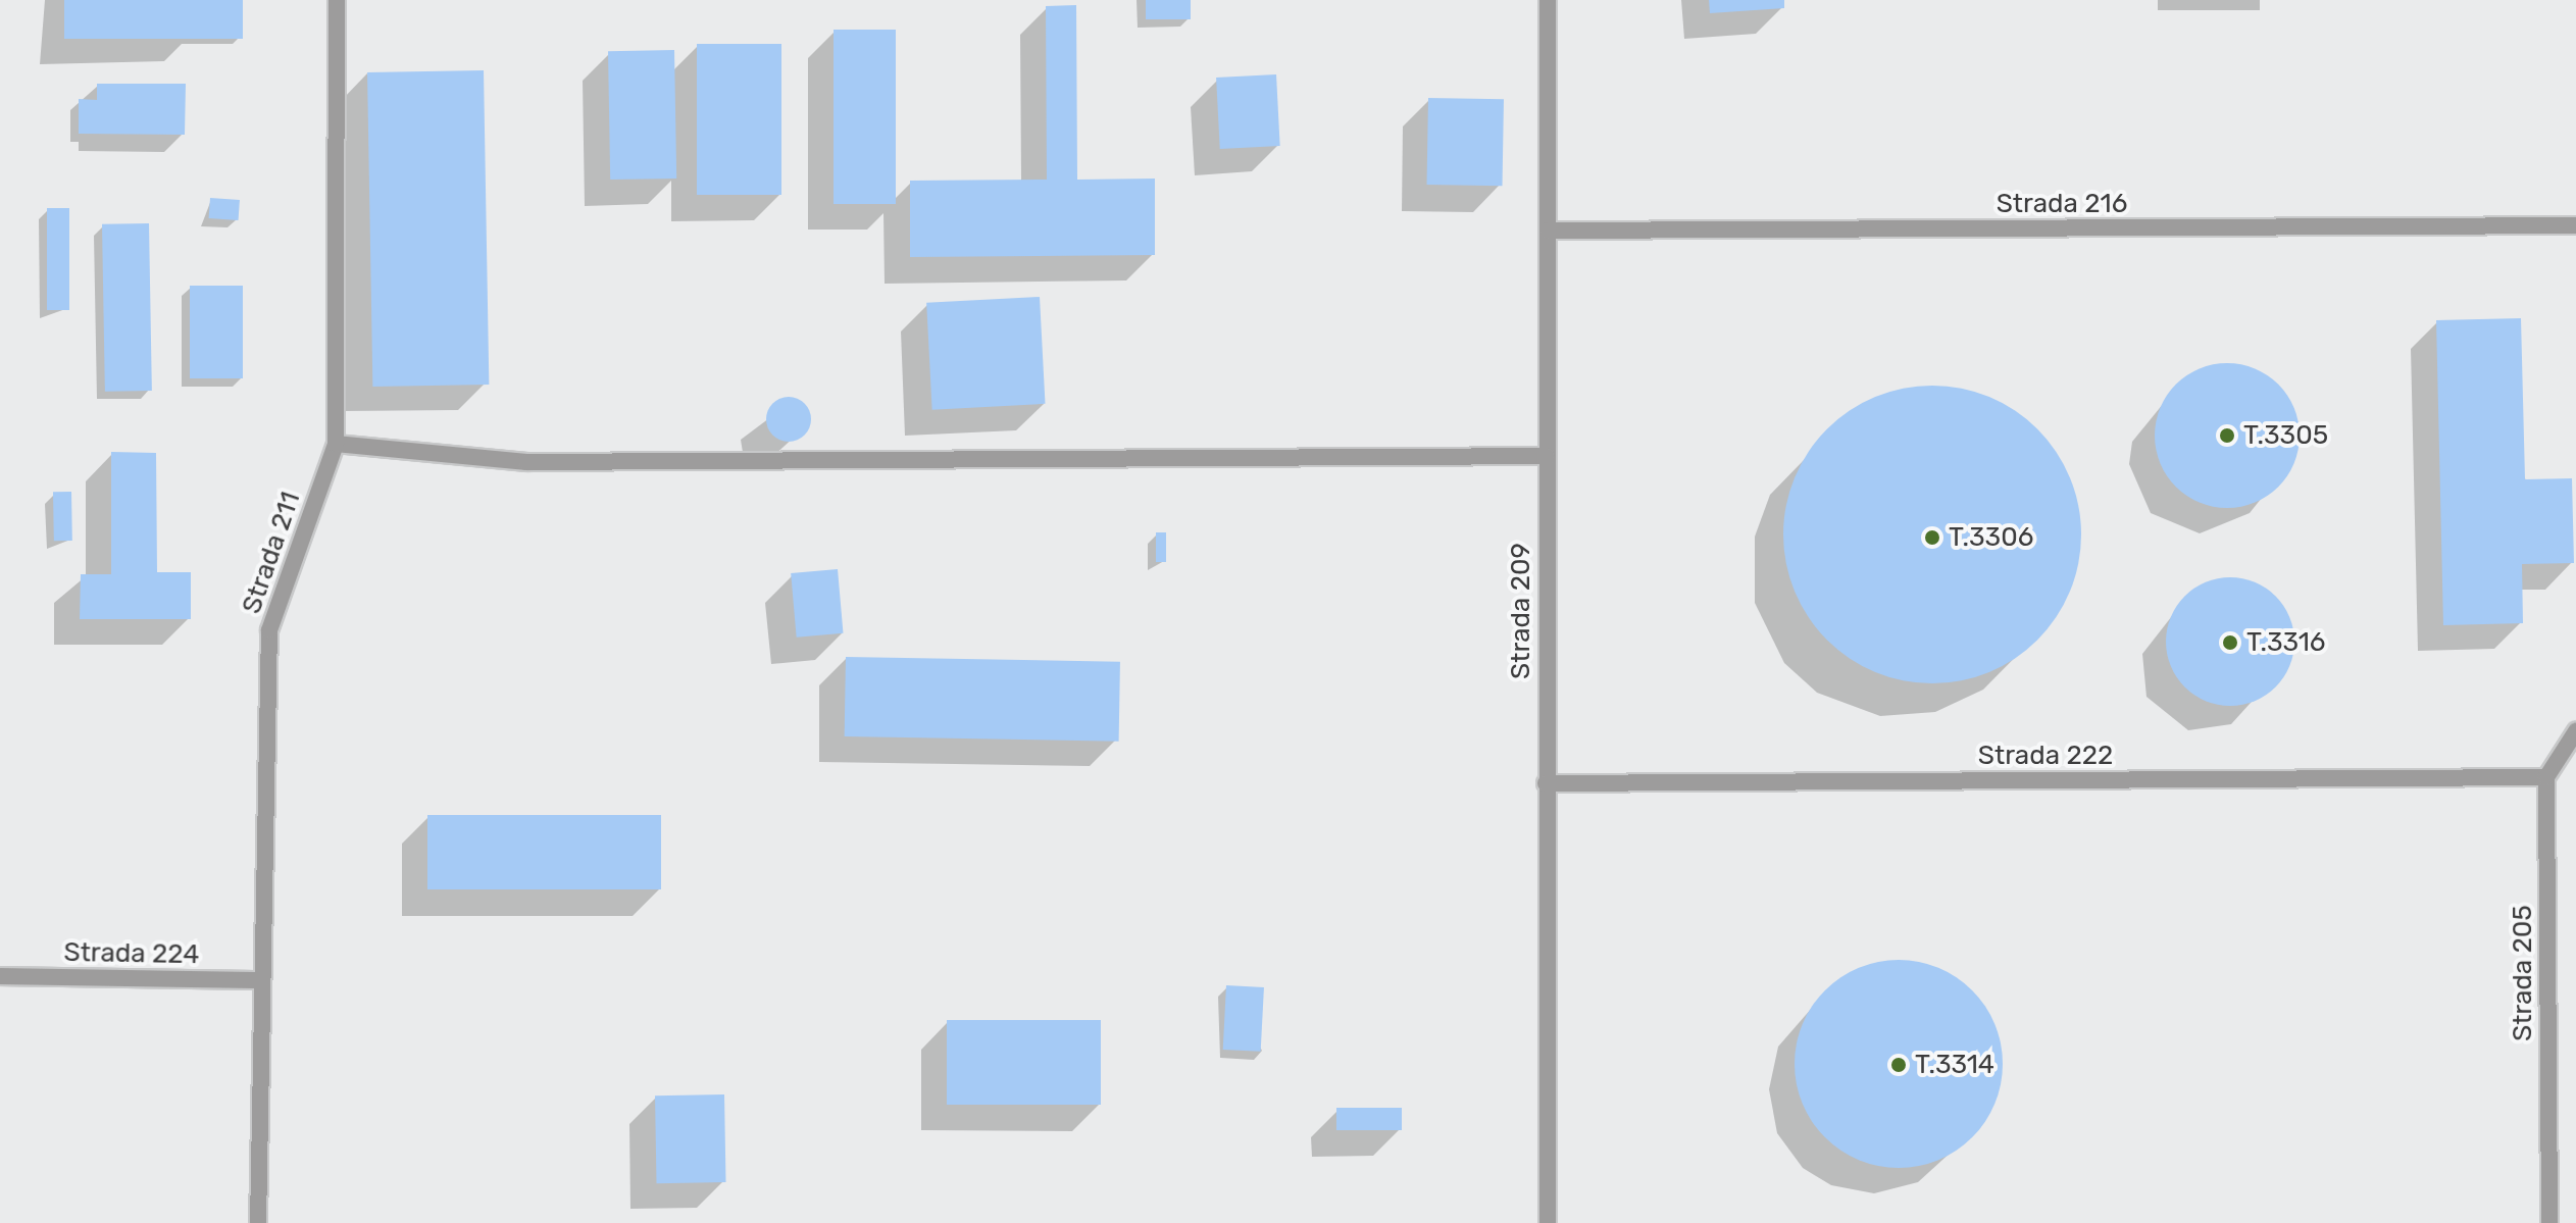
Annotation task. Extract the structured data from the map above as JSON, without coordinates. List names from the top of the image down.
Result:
{
  "streets": {
    "lane": [
      "Strada 216",
      "Strada 211",
      "Strada 209",
      "Strada 222",
      "Strada 224",
      "Strada 205"
    ]
  },
  "crossings": [
    ["Strada 216", "Strada 209"],
    ["Strada 211", "Strada 224"],
    ["Strada 209", "Strada 222"],
    ["Strada 222", "Strada 205"]
  ],
  "places": [
    "T.3305",
    "T.3306",
    "T.3316",
    "T.3314"
  ]
}
